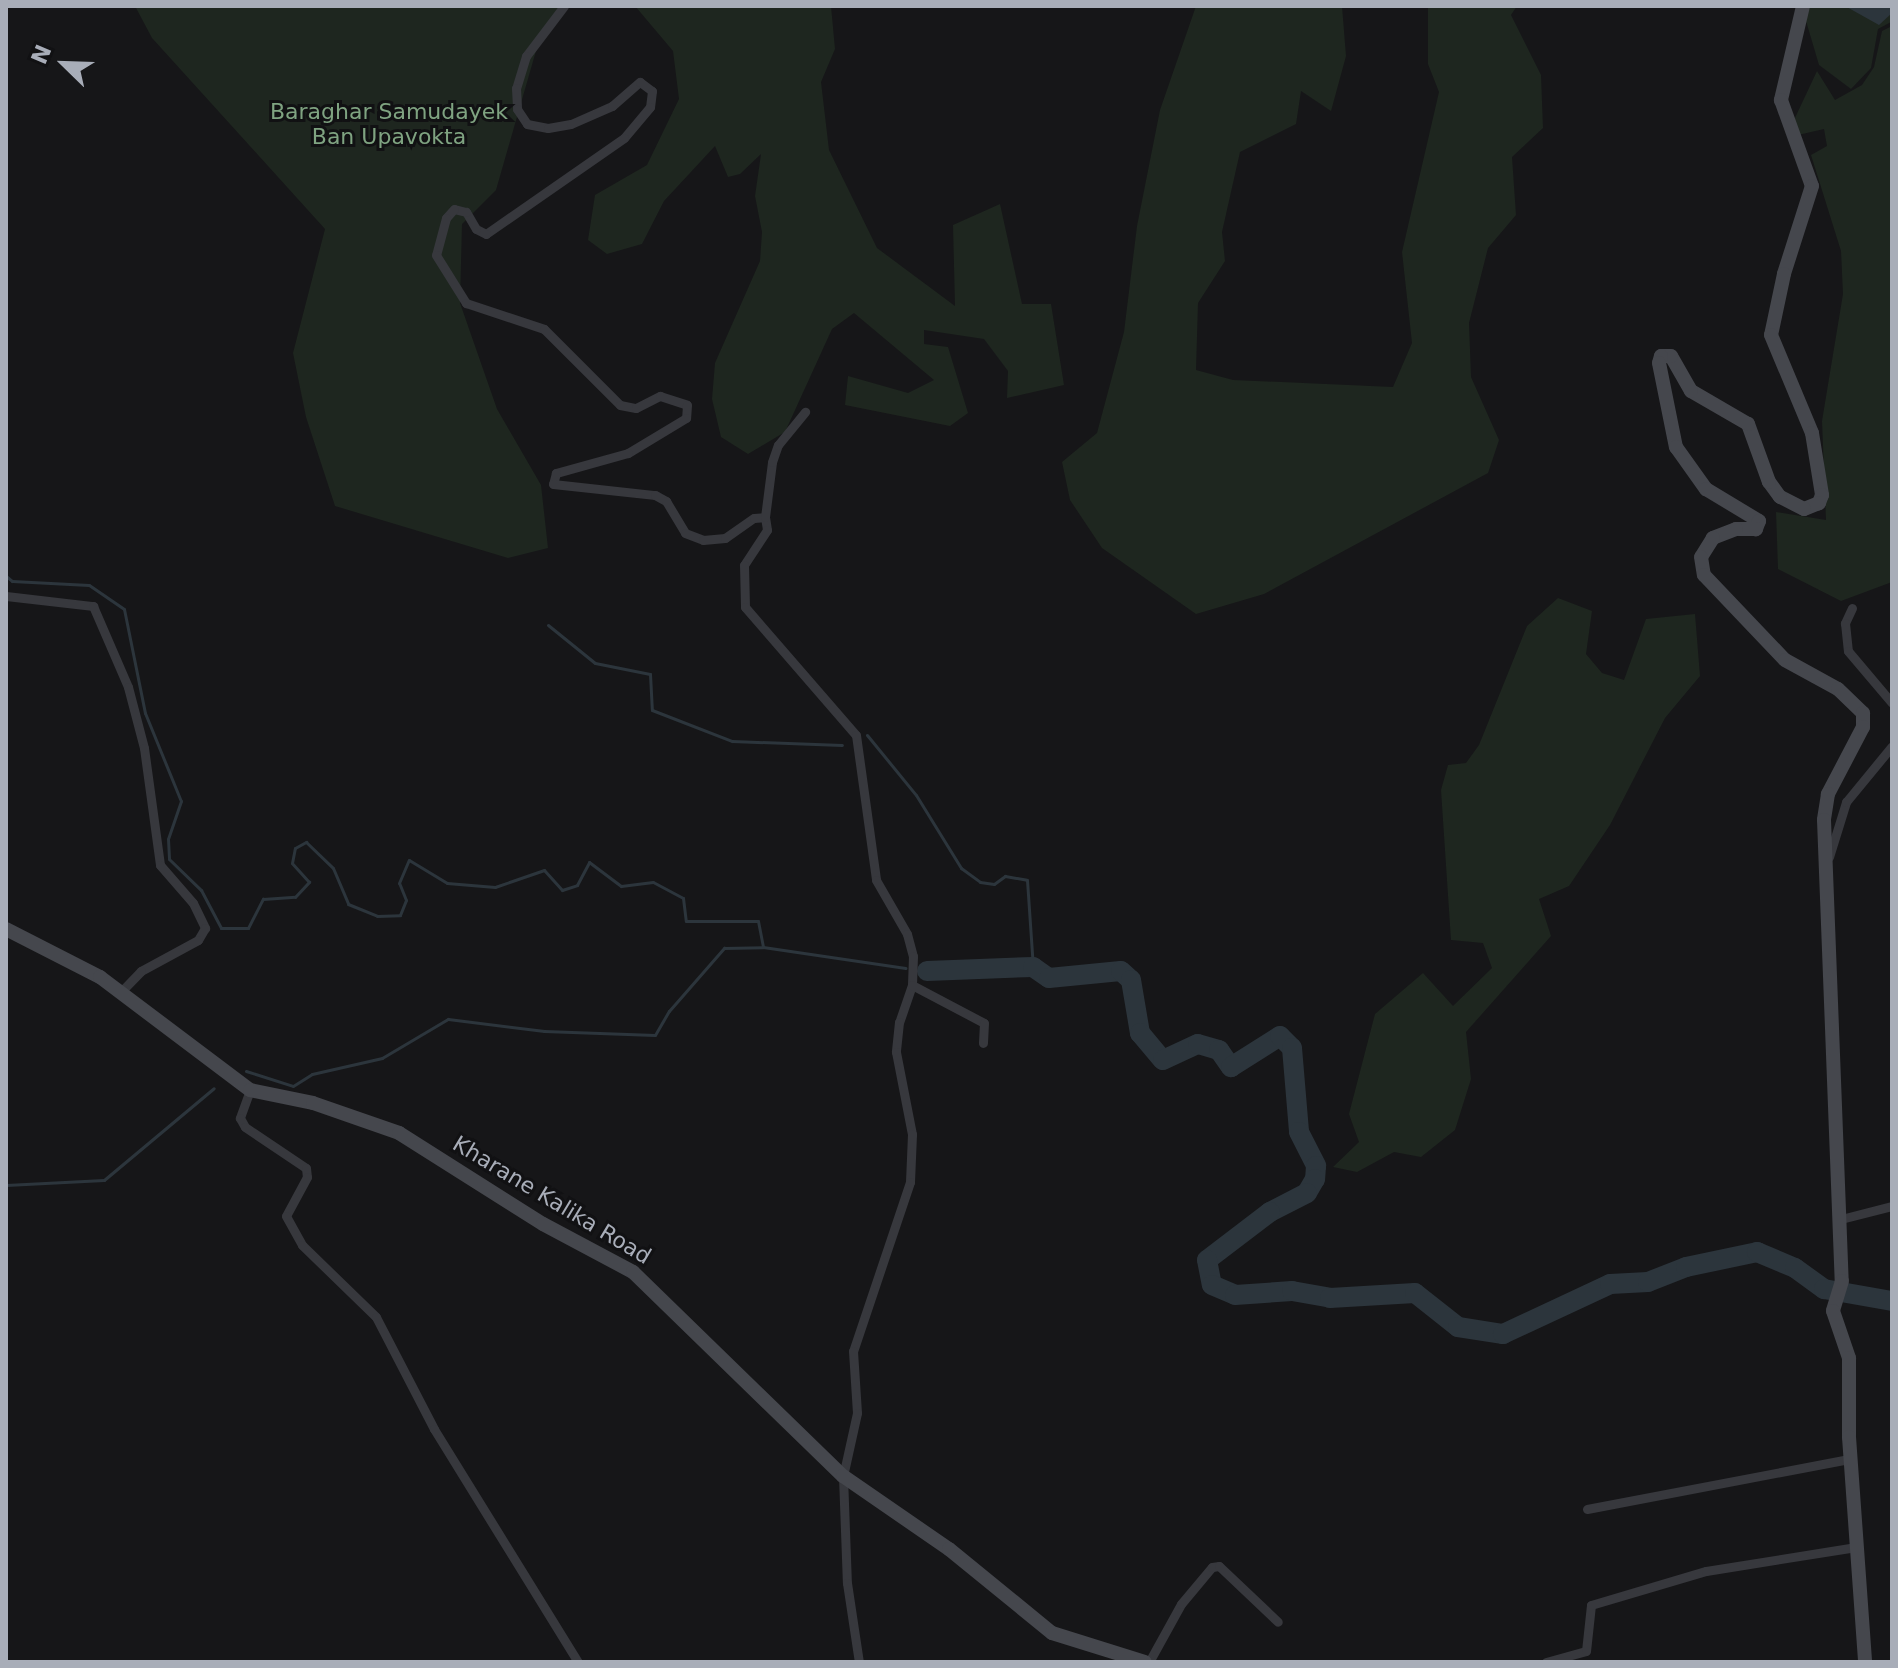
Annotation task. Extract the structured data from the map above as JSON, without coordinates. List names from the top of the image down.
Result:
{
  "streets": {
    "main road": ["Kharane Kalika Road"]
  },
  "parks": ["Baraghar Samudayek Ban Upavokta"],
  "north": "top left"
}
